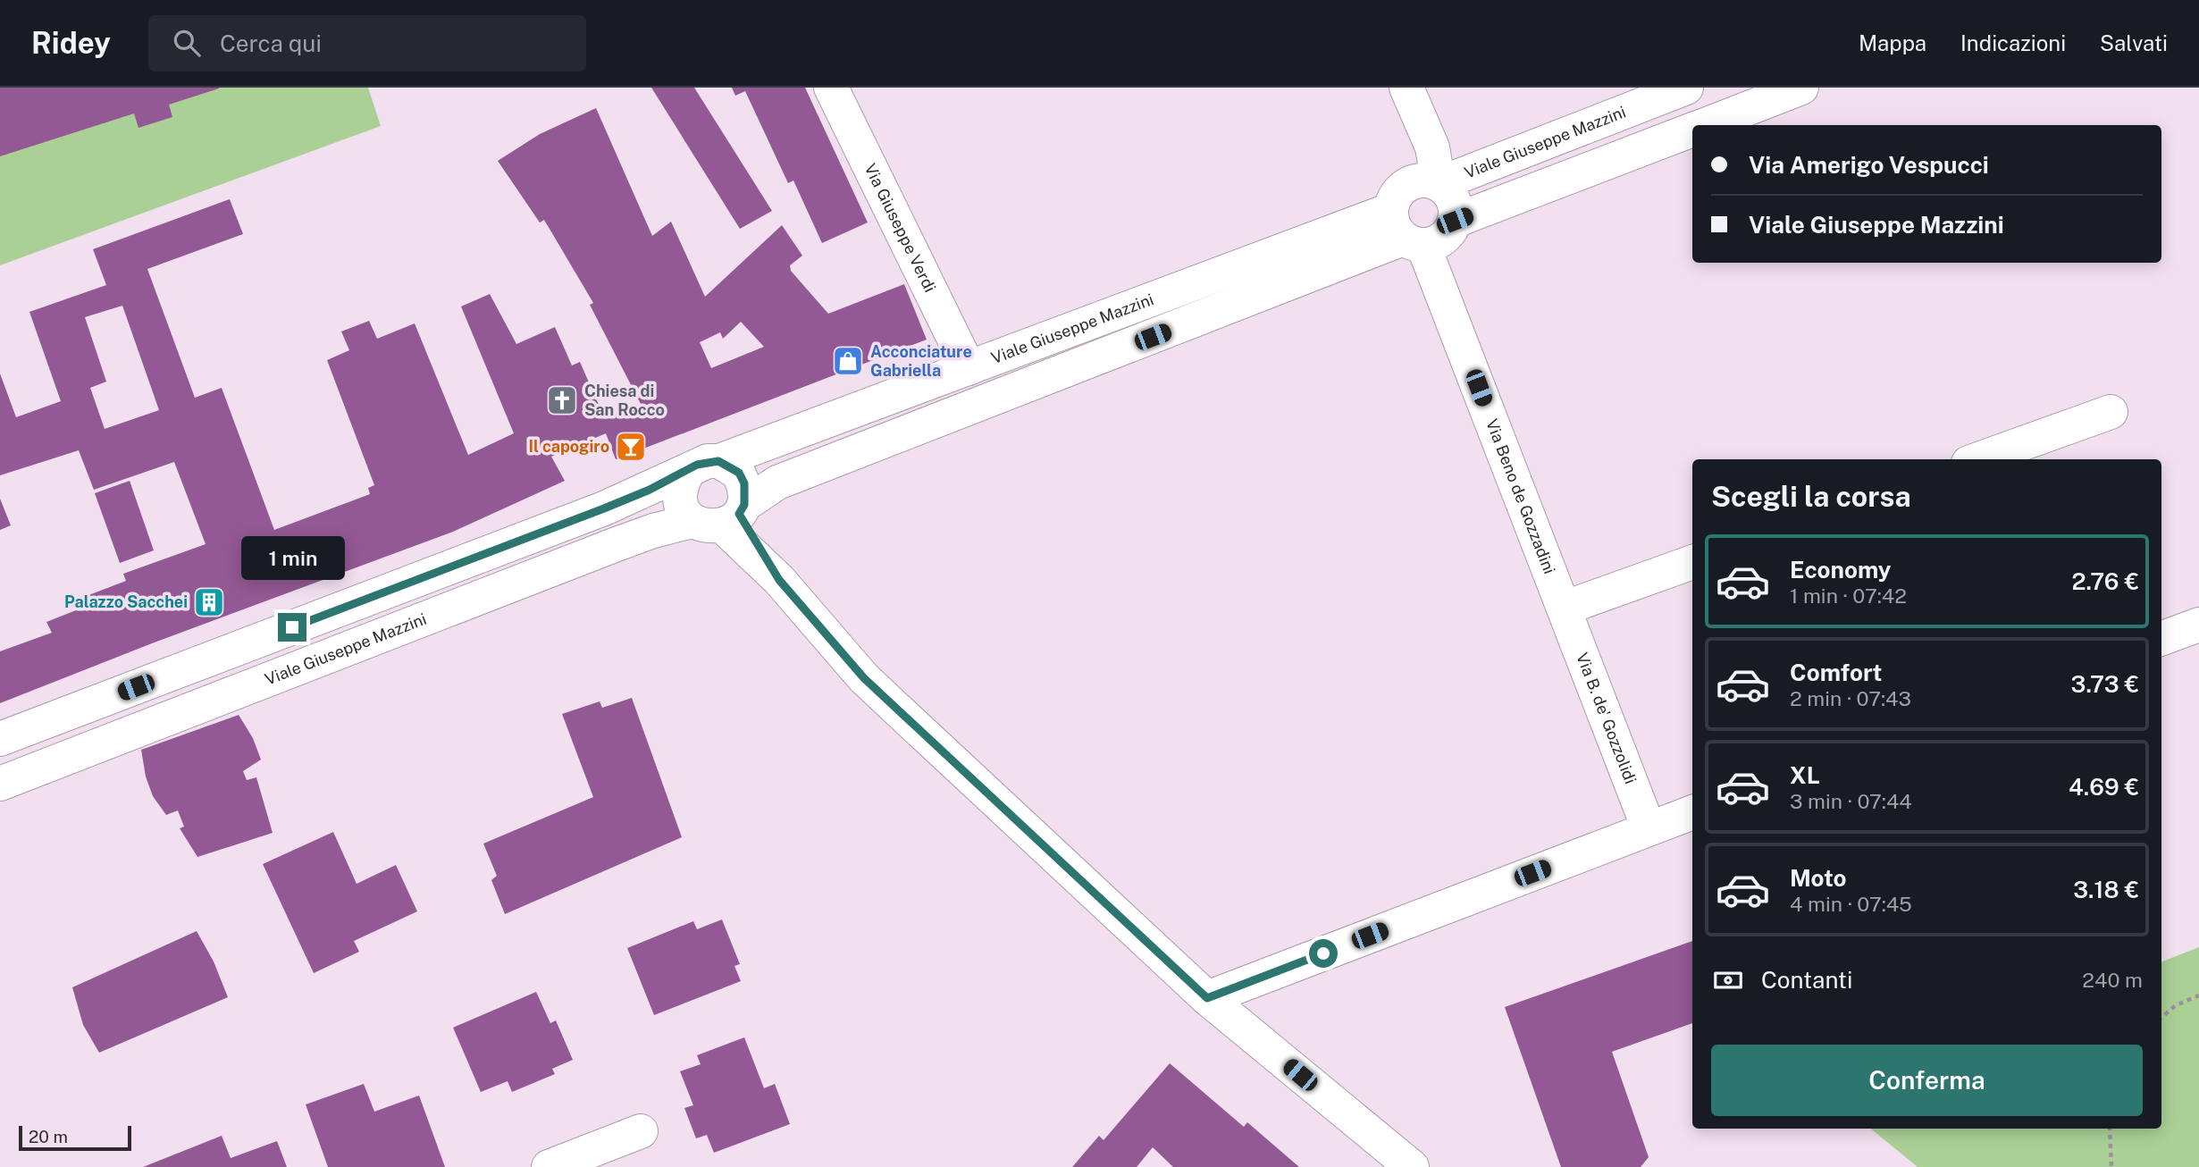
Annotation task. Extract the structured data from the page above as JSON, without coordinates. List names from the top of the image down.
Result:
{
  "streets": {
    "street": [
      "Viale Giuseppe Mazzini",
      "Via Giuseppe Verdi",
      "Via Beno de Gozzadini",
      "Via B. de' Gozzolidi"
    ]
  },
  "crossings": [
    ["Viale Giuseppe Mazzini", "Via Giuseppe Verdi"],
    ["Viale Giuseppe Mazzini", "Via Beno de Gozzadini"],
    ["Via Beno de Gozzadini", "Via B. de' Gozzolidi"]
  ],
  "places": {
    "shop": ["Acconciature Gabriella"],
    "church": ["Chiesa di San Rocco"],
    "bar": ["Il capogiro"],
    "building": ["Palazzo Sacchei"]
  },
  "scale_bar": "20 m",
  "page": {
    "header": "Ridey",
    "search": "Cerca qui",
    "nav": ["Mappa", "Indicazioni", "Salvati"],
    "banner": ["Via Amerigo Vespucci", "Viale Giuseppe Mazzini"],
    "heading": "Scegli la corsa",
    "list": [
      {
        "name": "Economy",
        "note": "1 min · 07:42",
        "value": "2.76 €"
      },
      {
        "name": "Comfort",
        "note": "2 min · 07:43",
        "value": "3.73 €"
      },
      {
        "name": "XL",
        "note": "3 min · 07:44",
        "value": "4.69 €"
      },
      {
        "name": "Moto",
        "note": "4 min · 07:45",
        "value": "3.18 €"
      }
    ],
    "bubble": "1 min",
    "pay": ["Contanti", "240 m"],
    "buttons": "Conferma",
    "scale": "20 m"
  }
}
